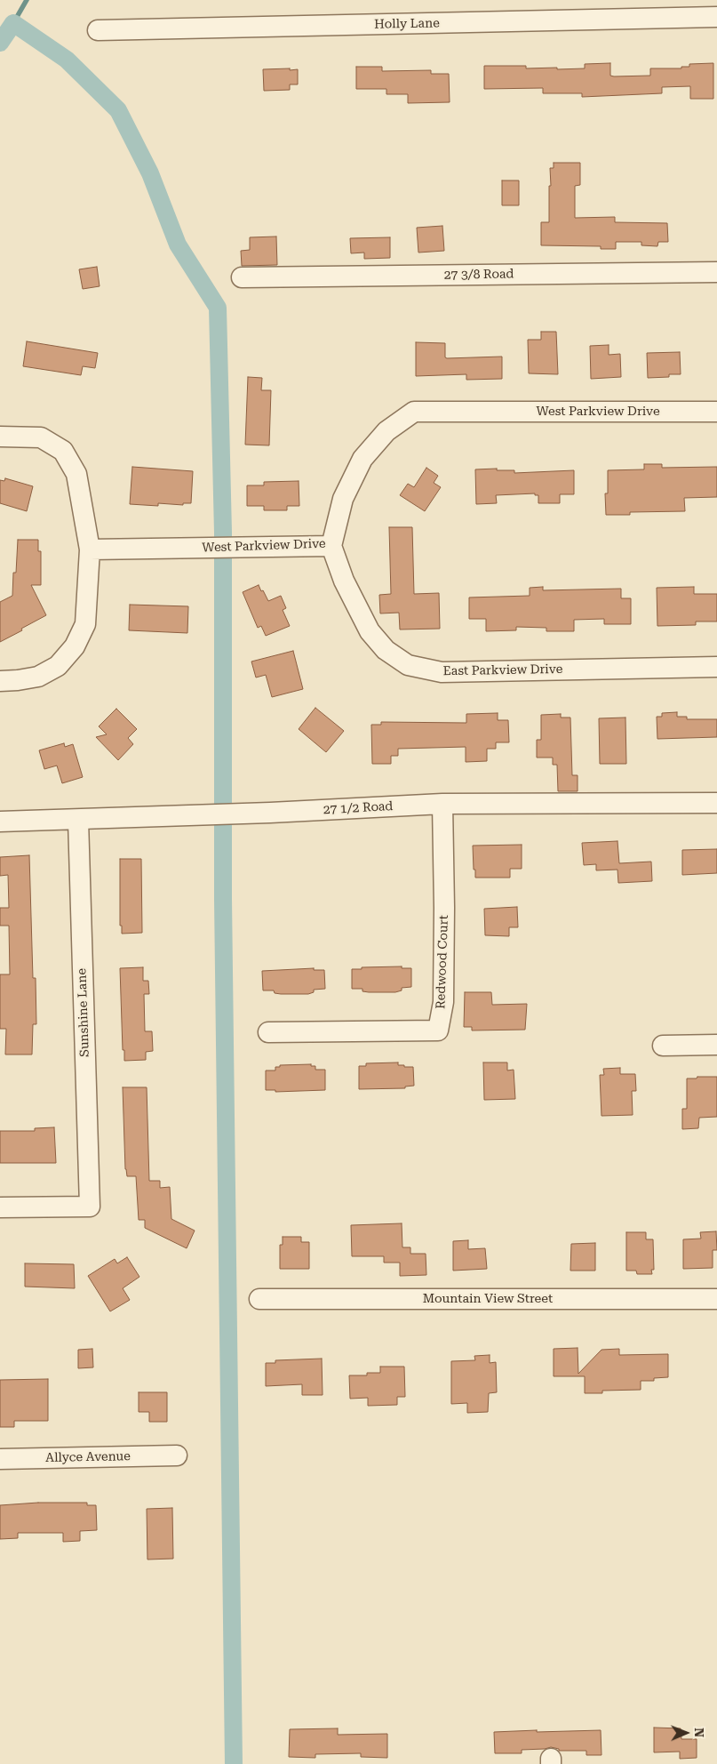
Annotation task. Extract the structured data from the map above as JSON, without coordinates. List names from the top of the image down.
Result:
{
  "streets": {
    "street": [
      "Holly Lane",
      "27 3/8 Road",
      "West Parkview Drive",
      "East Parkview Drive",
      "27 1/2 Road",
      "Redwood Court",
      "Sunshine Lane",
      "Mountain View Street",
      "Allyce Avenue"
    ]
  },
  "crossings": [
    ["West Parkview Drive", "East Parkview Drive"],
    ["27 1/2 Road", "Redwood Court"],
    ["27 1/2 Road", "Sunshine Lane"]
  ],
  "north": "right"
}
